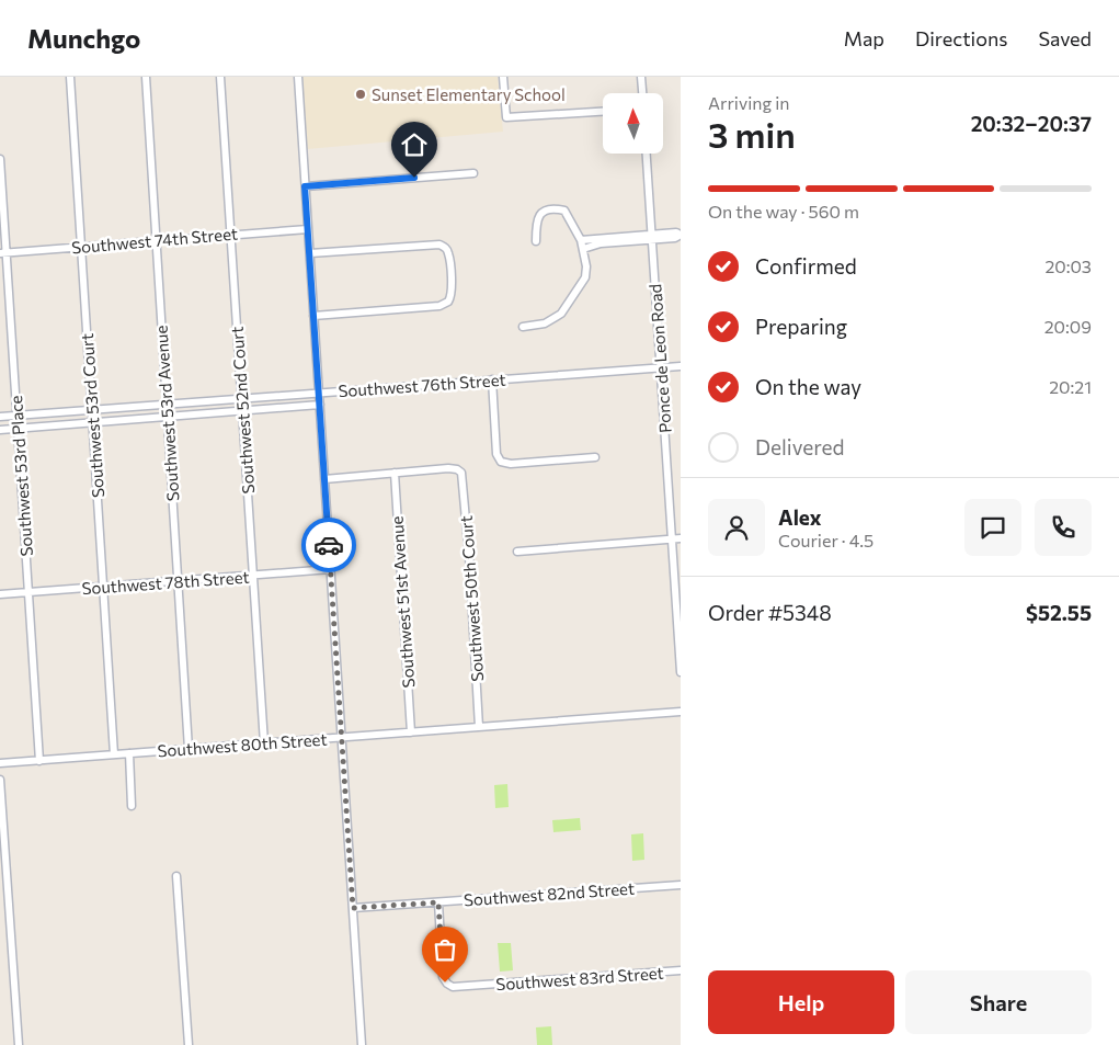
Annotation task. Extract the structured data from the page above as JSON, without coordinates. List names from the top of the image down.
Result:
{
  "streets": {
    "street": [
      "Southwest 74th Street",
      "Ponce de Leon Road",
      "Southwest 76th Street",
      "Southwest 52nd Court",
      "Southwest 53rd Avenue",
      "Southwest 53rd Court",
      "Southwest 53rd Place",
      "Southwest 78th Street",
      "Southwest 50th Court",
      "Southwest 51st Avenue",
      "Southwest 80th Street",
      "Southwest 82nd Street",
      "Southwest 83rd Street"
    ]
  },
  "crossings": [
    ["Southwest 74th Street", "Southwest 52nd Court"],
    ["Southwest 74th Street", "Southwest 53rd Avenue"],
    ["Southwest 74th Street", "Southwest 53rd Court"],
    ["Southwest 74th Street", "Southwest 53rd Place"],
    ["Ponce de Leon Road", "Southwest 76th Street"],
    ["Southwest 76th Street", "Southwest 52nd Court"],
    ["Southwest 76th Street", "Southwest 53rd Avenue"],
    ["Southwest 76th Street", "Southwest 53rd Court"],
    ["Southwest 76th Street", "Southwest 53rd Place"],
    ["Southwest 52nd Court", "Southwest 78th Street"],
    ["Southwest 52nd Court", "Southwest 80th Street"],
    ["Southwest 53rd Avenue", "Southwest 78th Street"],
    ["Southwest 53rd Avenue", "Southwest 80th Street"],
    ["Southwest 53rd Court", "Southwest 78th Street"],
    ["Southwest 53rd Court", "Southwest 80th Street"],
    ["Southwest 53rd Place", "Southwest 78th Street"],
    ["Southwest 53rd Place", "Southwest 80th Street"],
    ["Southwest 50th Court", "Southwest 51st Avenue"],
    ["Southwest 50th Court", "Southwest 80th Street"],
    ["Southwest 51st Avenue", "Southwest 80th Street"],
    ["Southwest 82nd Street", "Southwest 83rd Street"]
  ],
  "places": ["Sunset Elementary School"],
  "north": "top",
  "page": {
    "header": "Munchgo",
    "nav": ["Map", "Directions", "Saved"],
    "heading": ["3 min", "Arriving in", "20:32–20:37"],
    "panel": [
      "Alex",
      "Courier · 4.5",
      "Order #5348",
      "$52.55"
    ],
    "bar": "On the way · 560 m",
    "list": [
      ["Confirmed", "20:03"],
      ["Preparing", "20:09"],
      ["On the way", "20:21"],
      "Delivered"
    ],
    "buttons": ["Help", "Share"]
  }
}
